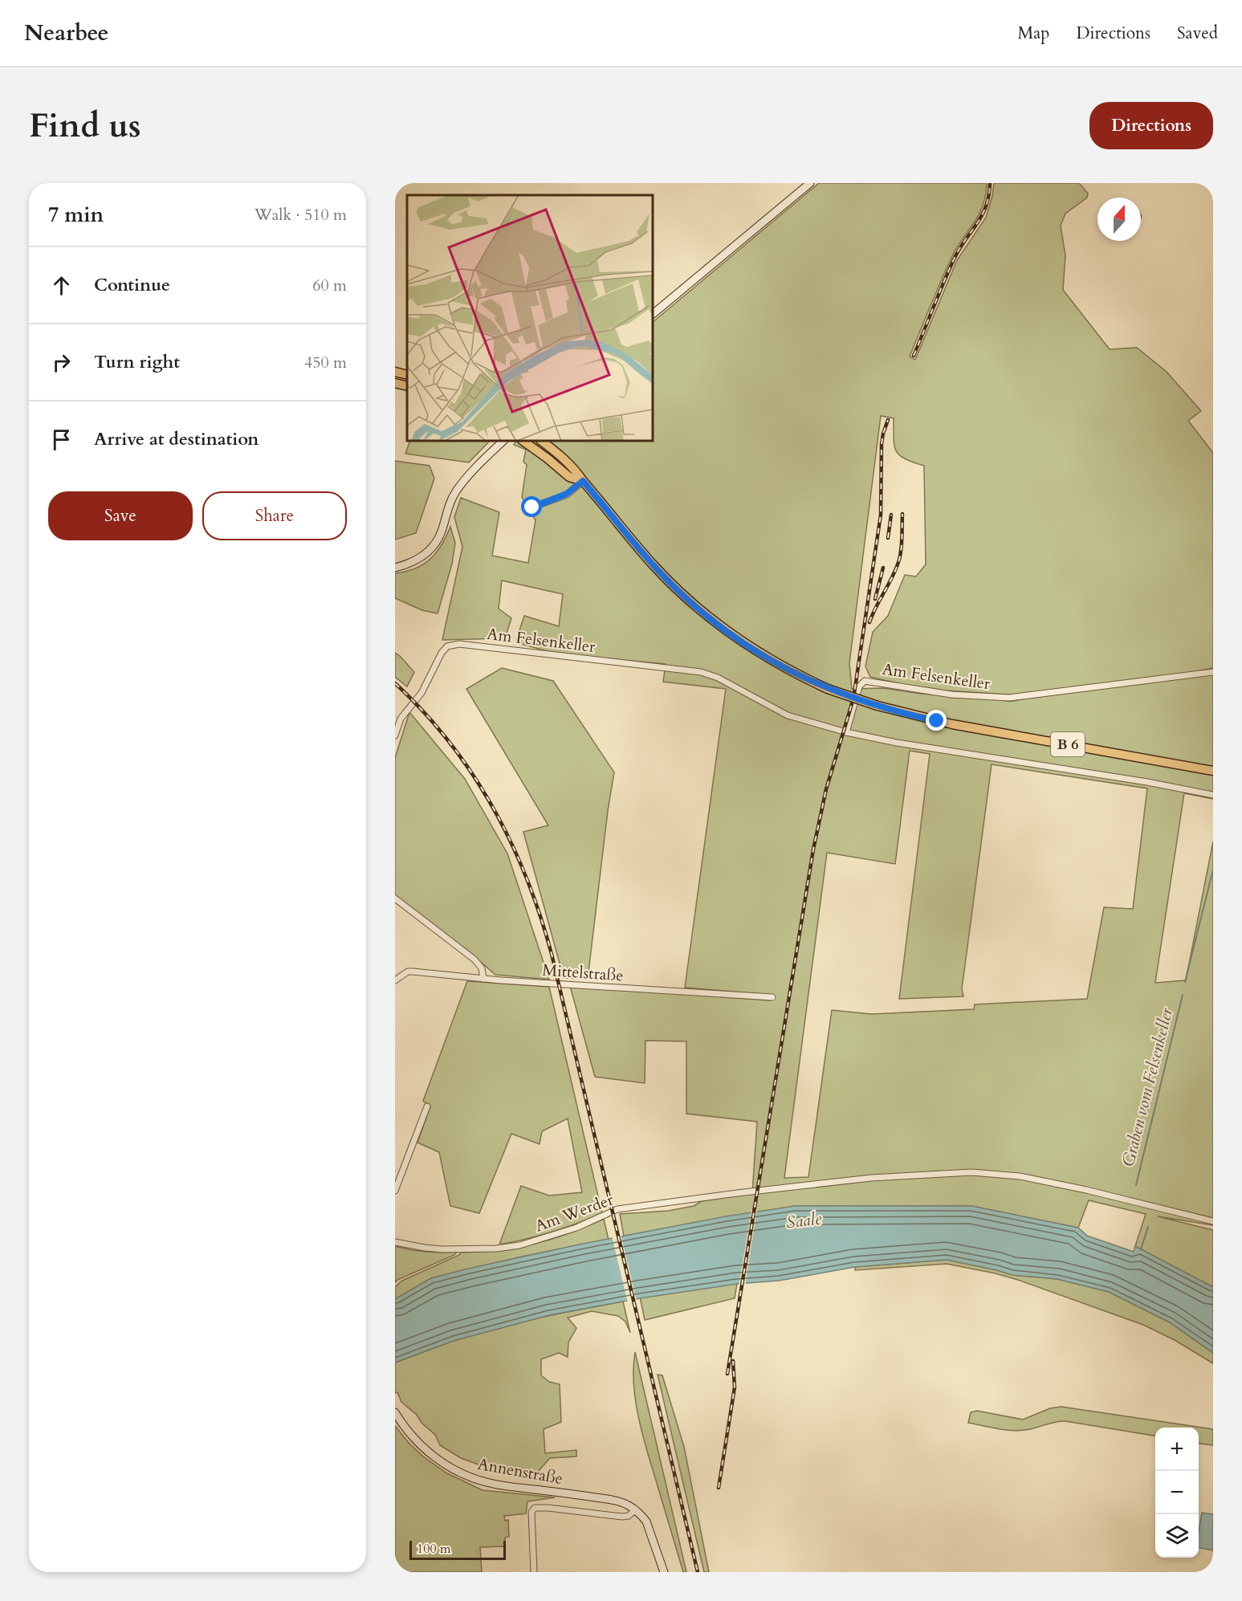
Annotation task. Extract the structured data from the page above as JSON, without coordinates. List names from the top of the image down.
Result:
{
  "streets": {
    "main road": ["B 6", "Annenstraße"],
    "street": ["Am Felsenkeller", "Mittelstraße", "Am Werder"]
  },
  "water": ["Graben vom Felsenkeller", "Saale"],
  "scale_bar": "100 m",
  "north": "top",
  "page": {
    "header": "Nearbee",
    "nav": ["Map", "Directions", "Saved"],
    "buttons": [
      "Directions",
      ["Save", "Share"]
    ],
    "title": "Find us",
    "heading": ["7 min", "Walk · 510 m"],
    "list": [
      ["Continue", "60 m"],
      ["Turn right", "450 m"],
      "Arrive at destination"
    ],
    "map_buttons": ["+", "−"],
    "scale": "100 m"
  }
}
